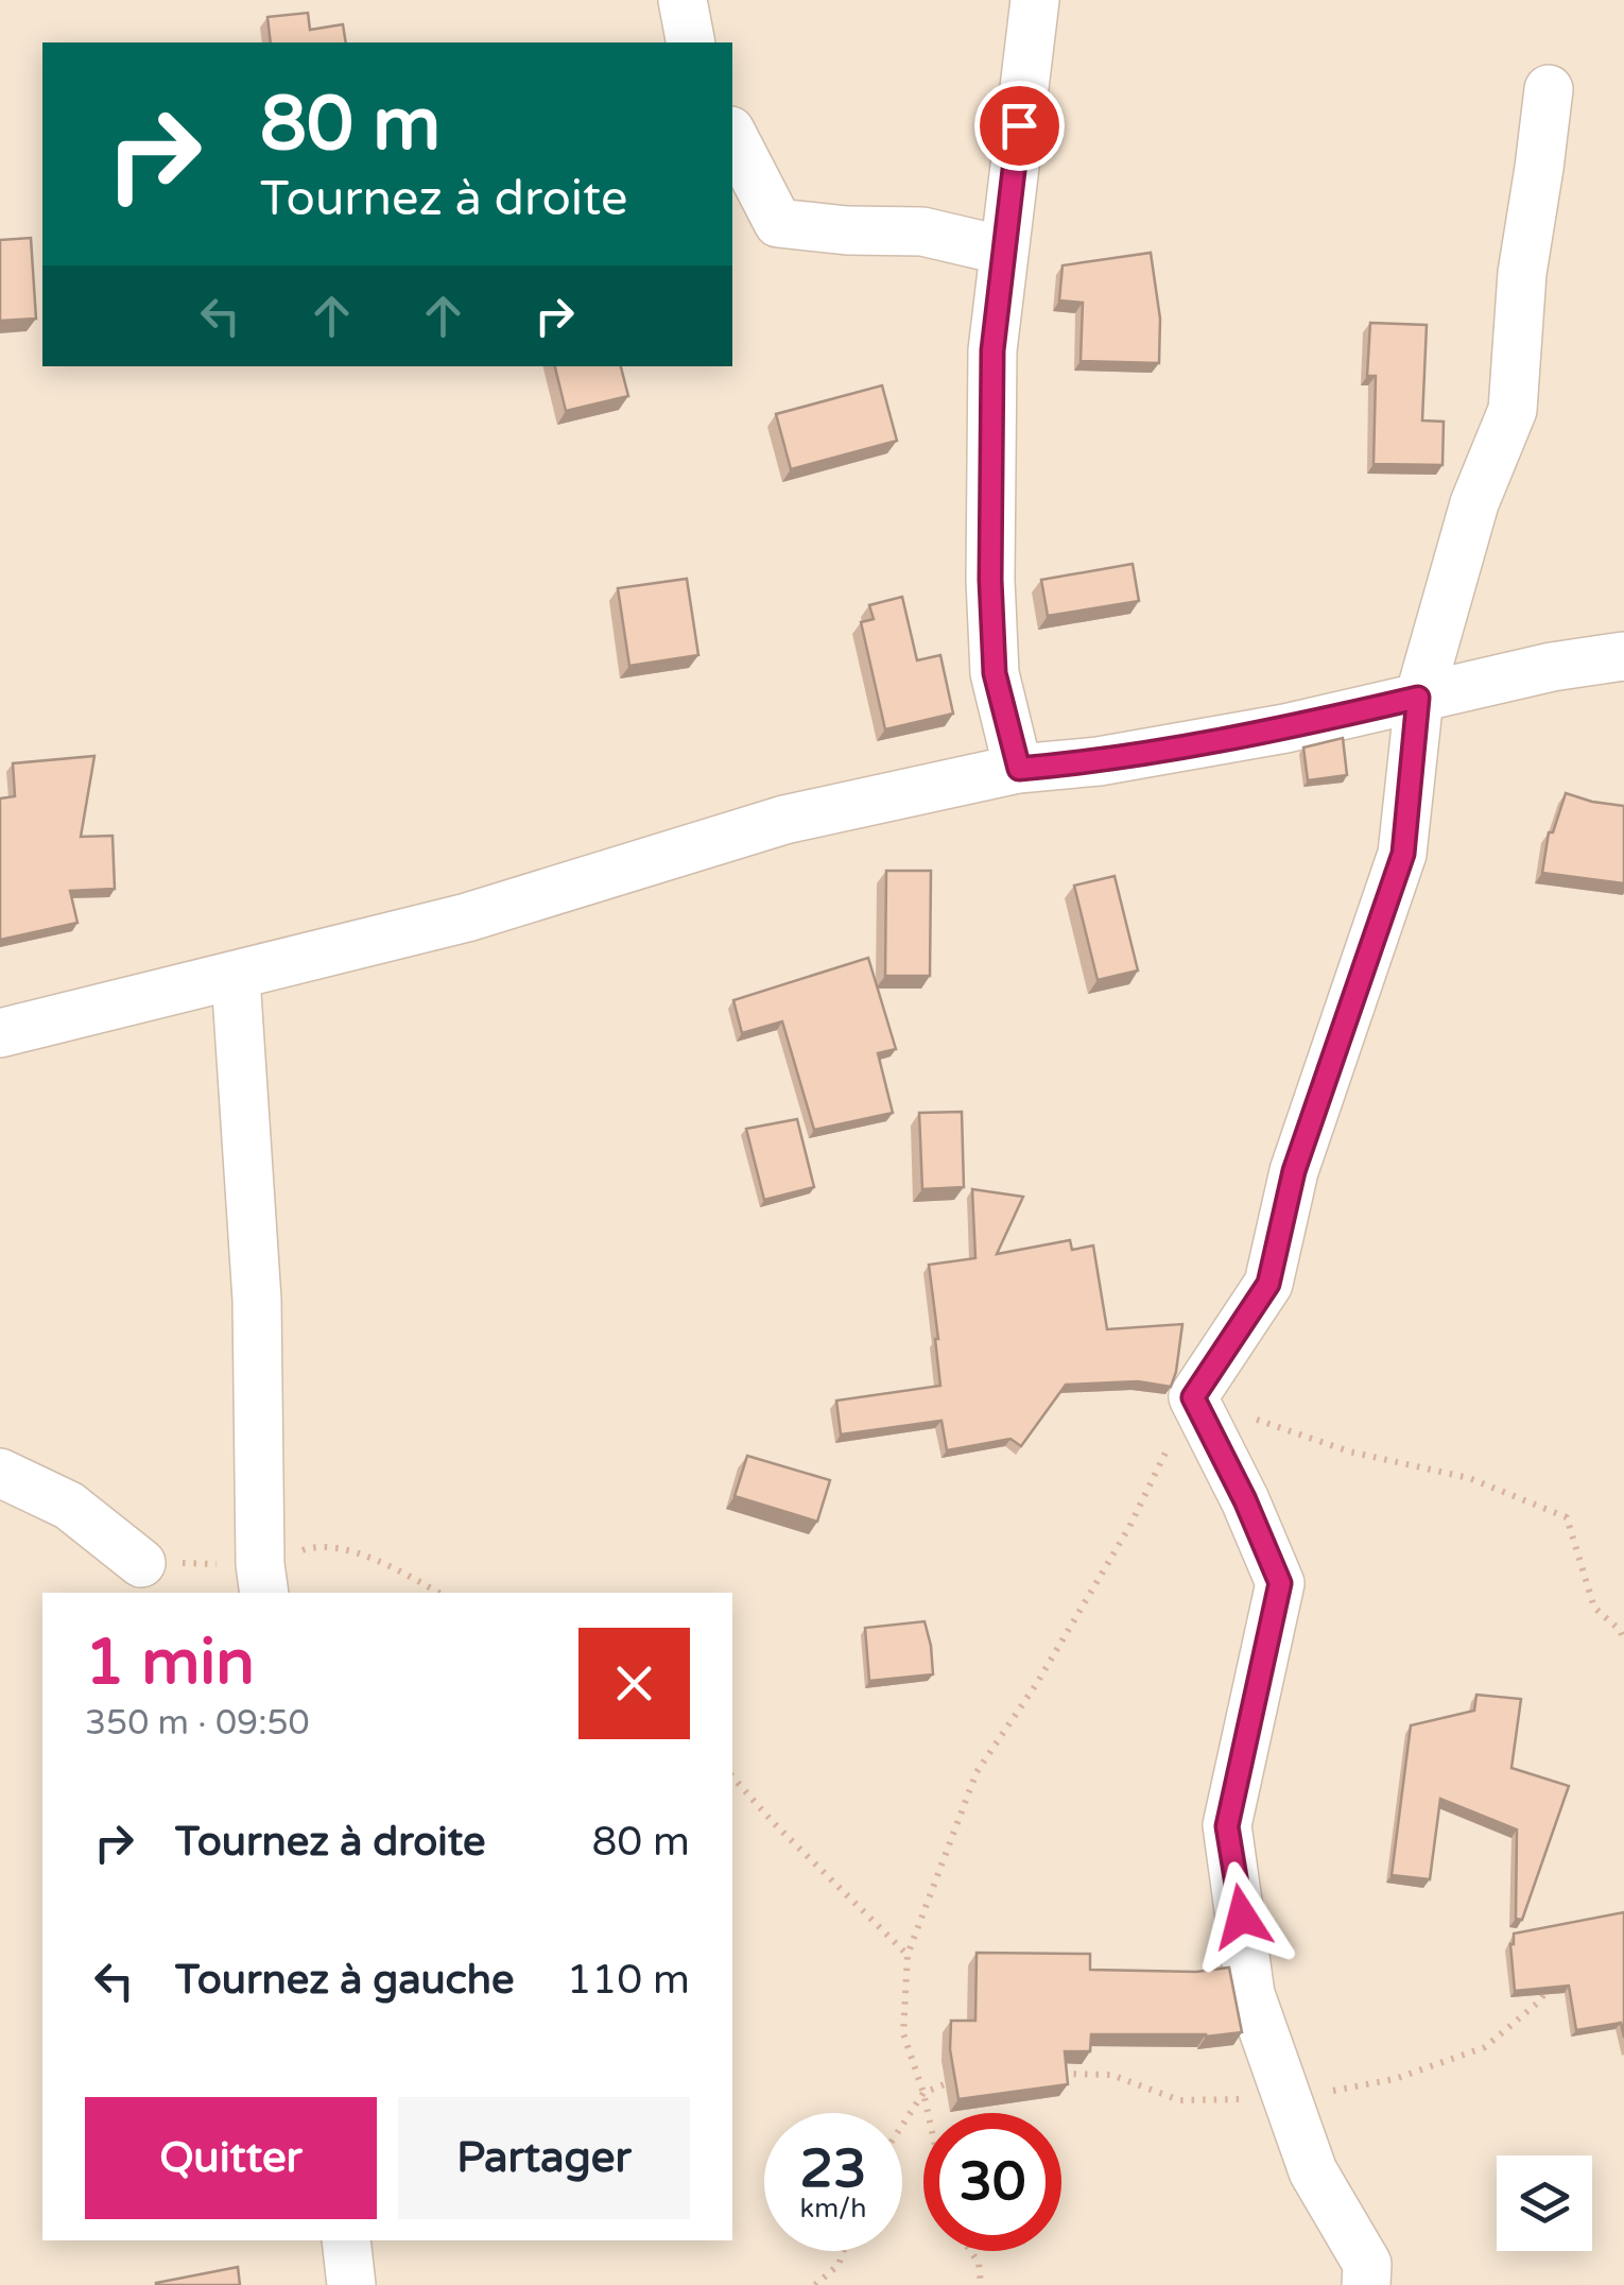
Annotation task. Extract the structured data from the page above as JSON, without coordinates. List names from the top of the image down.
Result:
{
  "page": {
    "turn": ["80 m", "Tournez à droite"],
    "heading": ["1 min", "350 m · 09:50"],
    "list": [
      {
        "name": "Tournez à droite",
        "value": "80 m"
      },
      {
        "name": "Tournez à gauche",
        "value": "110 m"
      }
    ],
    "buttons": ["Quitter", "Partager"],
    "speed": "23 km/h",
    "limit": "30"
  }
}
